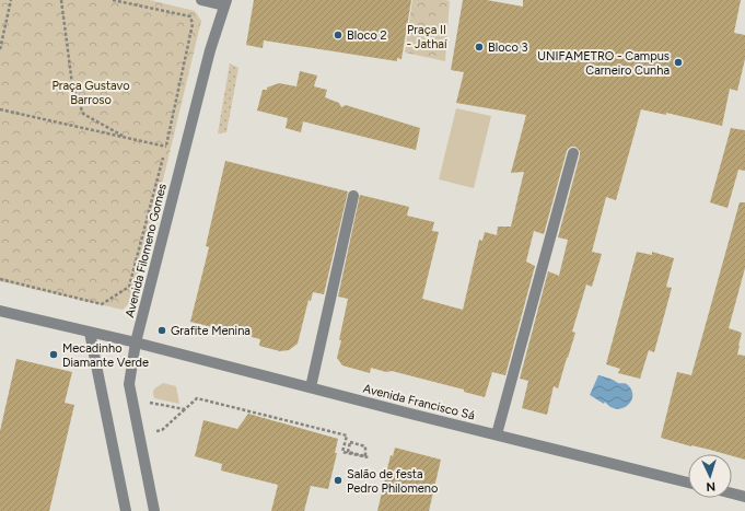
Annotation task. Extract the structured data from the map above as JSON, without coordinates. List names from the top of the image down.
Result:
{
  "streets": {
    "street": ["Avenida Filomeno Gomes", "Avenida Francisco Sá"]
  },
  "crossings": [
    ["Avenida Filomeno Gomes", "Avenida Francisco Sá"]
  ],
  "parks": ["Praça II - Jathaí", "Praça Gustavo Barroso"],
  "places": [
    "Bloco 2",
    "Bloco 3",
    "UNIFAMETRO - Campus Carneiro Cunha",
    "Grafite Menina",
    "Mecadinho Diamante Verde",
    "Salão de festa Pedro Philomeno"
  ],
  "north": "bottom"
}
